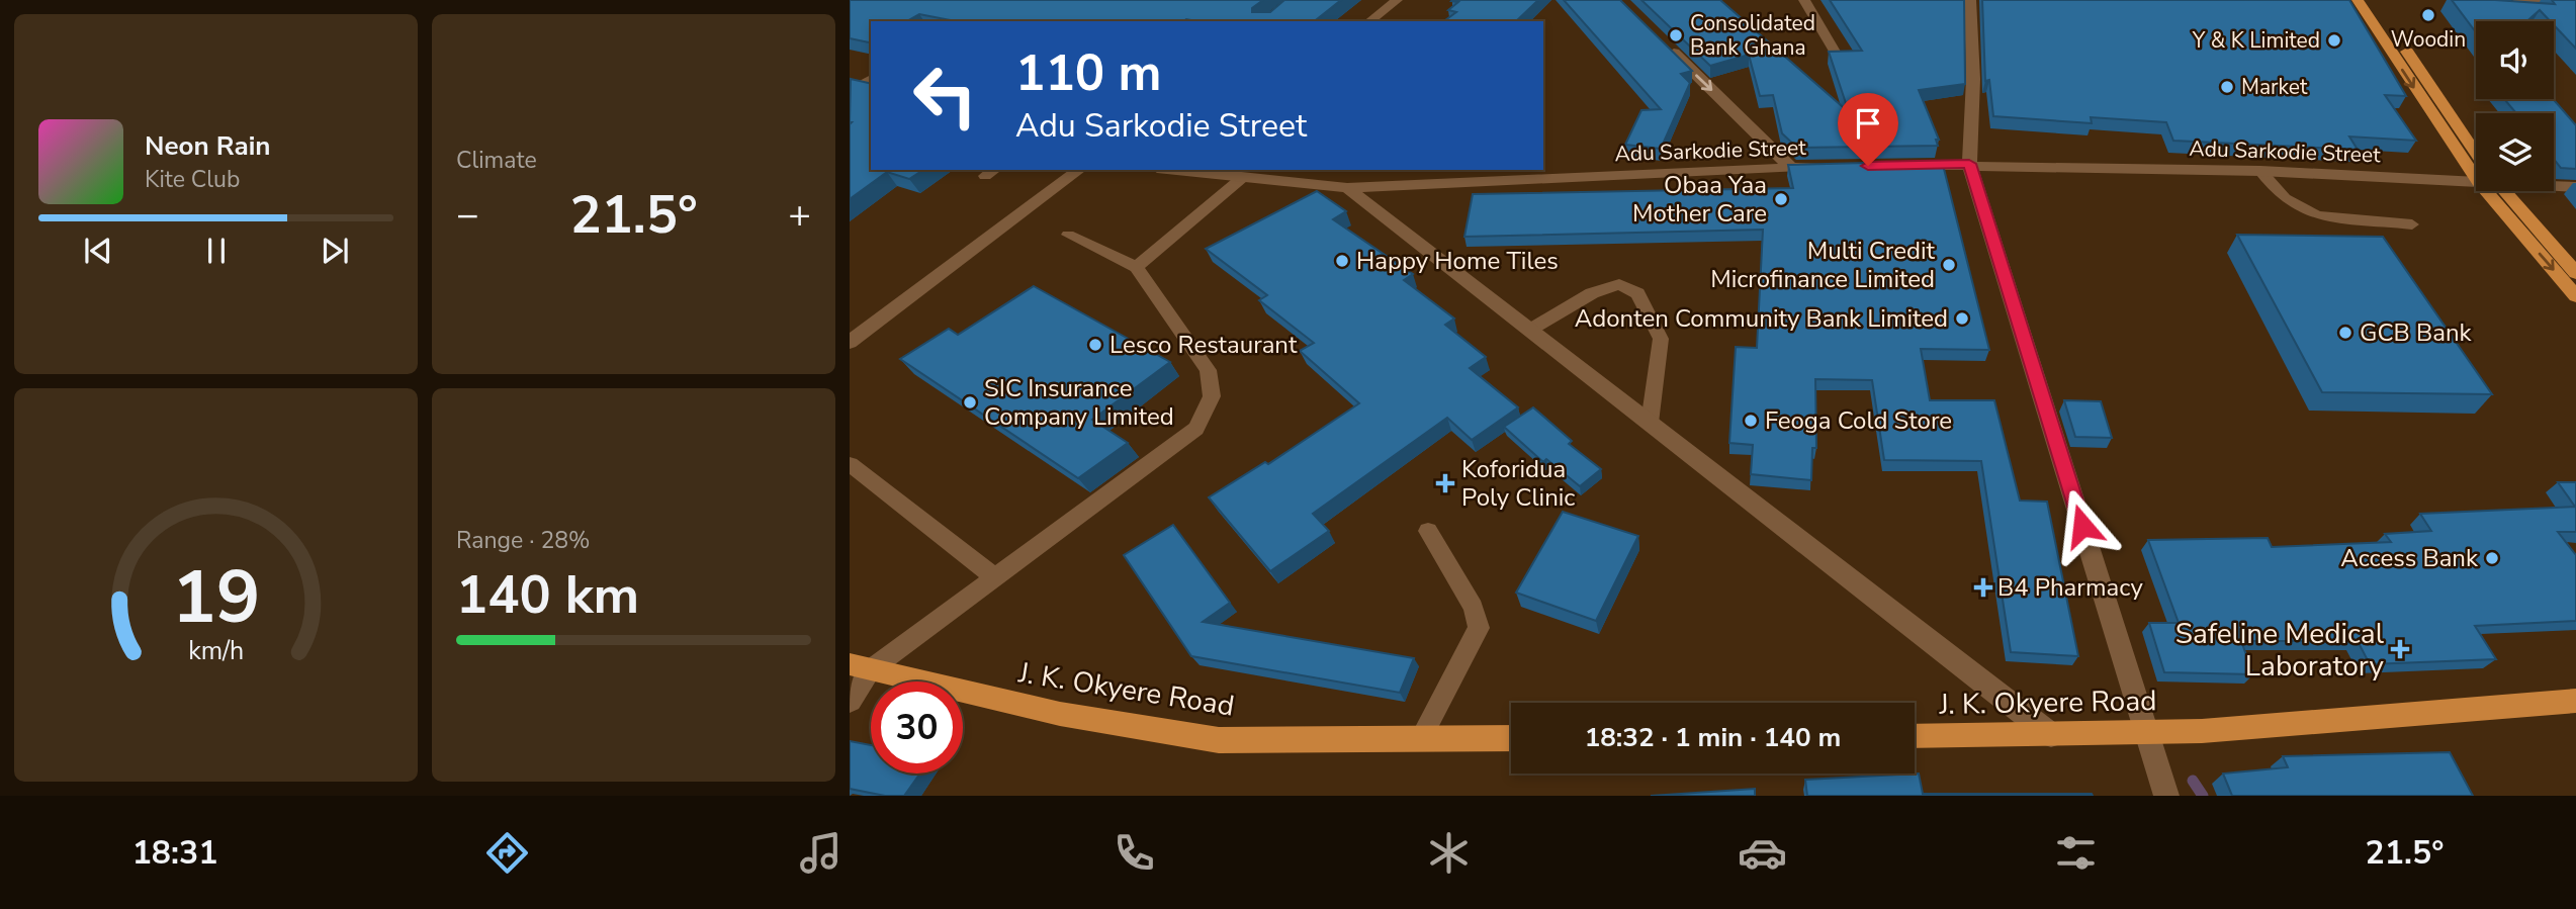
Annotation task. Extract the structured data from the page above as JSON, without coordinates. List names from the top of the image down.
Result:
{
  "streets": {
    "main road": ["J. K. Okyere Road"],
    "street": ["Adu Sarkodie Street"]
  },
  "places": {
    "other": [
      "Woodin",
      "Consolidated Bank Ghana",
      "Y & K Limited",
      "Market",
      "Obaa Yaa Mother Care",
      "Happy Home Tiles",
      "Multi Credit Microfinance Limited",
      "Adonten Community Bank Limited",
      "GCB Bank",
      "Lesco Restaurant",
      "SIC Insurance Company Limited",
      "Feoga Cold Store",
      "Access Bank"
    ],
    "health": ["Koforidua Poly Clinic", "B4 Pharmacy", "Safeline Medical Laboratory"]
  },
  "page": {
    "tile": [
      "Climate",
      ["Range · 28%", "140 km"]
    ],
    "turn": ["110 m", "Adu Sarkodie Street"],
    "song": ["Neon Rain", "Kite Club"],
    "heat": ["−", "21.5°", "+"],
    "limit": "30",
    "trip": "18:32 · 1 min · 140 m",
    "tabs": ["18:31", "21.5°"],
    "gauge": ["19", "km/h"]
  }
}
